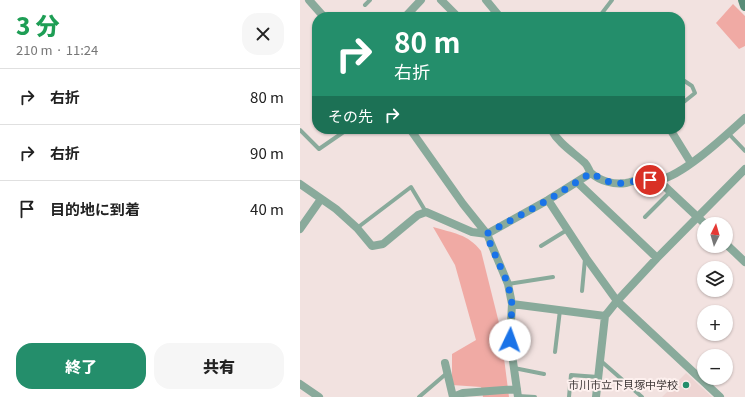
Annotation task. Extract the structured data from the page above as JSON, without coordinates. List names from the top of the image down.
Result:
{
  "places": ["市川市立下貝塚中学校"],
  "north": "top",
  "page": {
    "heading": ["3 分", "210 m · 11:24"],
    "turn": ["80 m", "右折"],
    "list": [
      {
        "name": "右折",
        "value": "80 m"
      },
      {
        "name": "右折",
        "value": "90 m"
      },
      {
        "name": "目的地に到着",
        "value": "40 m"
      }
    ],
    "then": "その先",
    "map_buttons": ["+", "−"],
    "buttons": ["終了", "共有"]
  }
}
